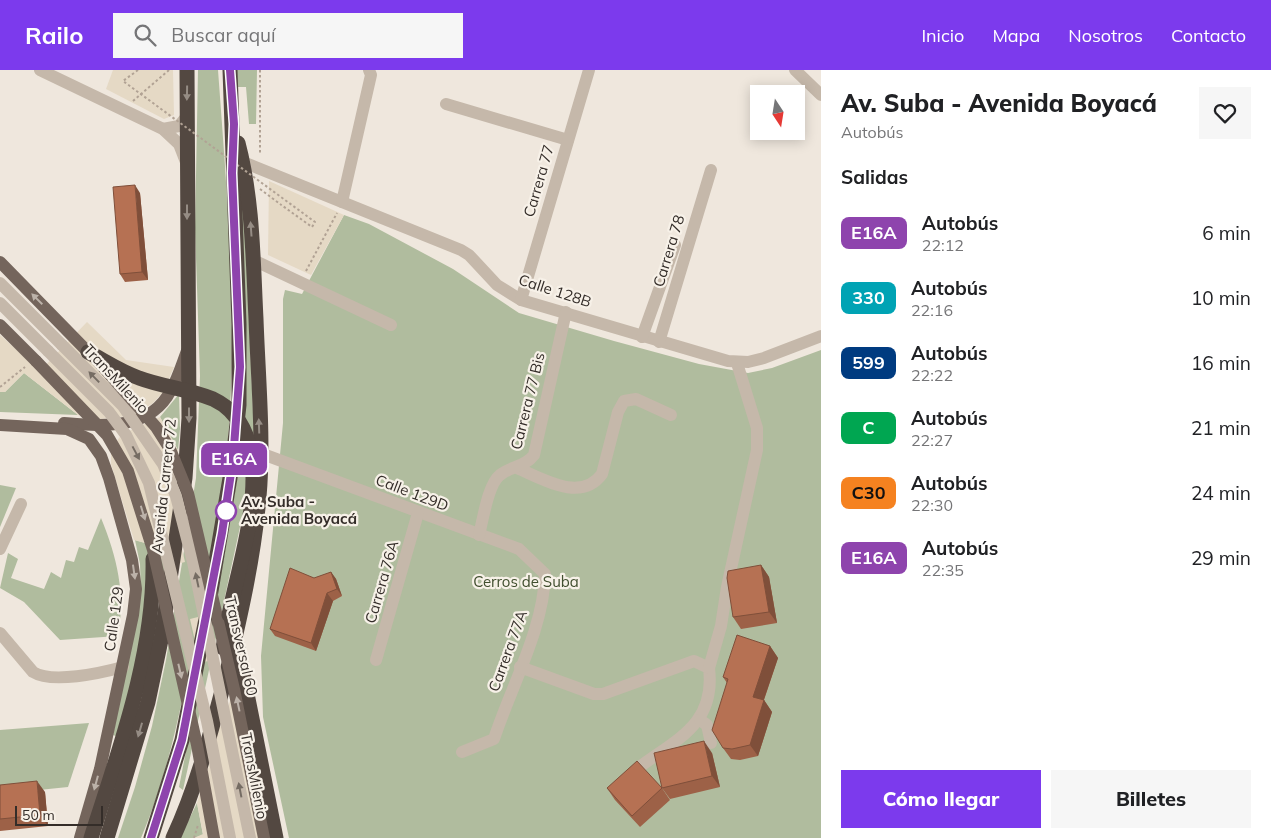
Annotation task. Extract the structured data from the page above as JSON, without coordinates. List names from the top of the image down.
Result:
{
  "streets": {
    "highway": ["Avenida Carrera 72"],
    "main road": ["Calle 129", "Transversal 60"],
    "street": [
      "Carrera 77",
      "Carrera 78",
      "Calle 128B",
      "TransMilenio",
      "Carrera 77 Bis",
      "Calle 129D",
      "Carrera 76A",
      "Carrera 77A"
    ]
  },
  "crossings": [
    ["Carrera 77", "Calle 128B"],
    ["Carrera 78", "Calle 128B"],
    ["Calle 128B", "Carrera 77 Bis"],
    ["Carrera 77 Bis", "Calle 129D"],
    ["Avenida Carrera 72", "Calle 129"],
    ["Calle 129D", "Carrera 76A"],
    ["Calle 129D", "Carrera 77A"]
  ],
  "parks": ["Cerros de Suba"],
  "places": ["Av. Suba - Avenida Boyacá"],
  "lines": ["bus line E16A"],
  "scale_bar": "50 m",
  "north": "bottom",
  "page": {
    "header": "Railo",
    "search": "Buscar aquí",
    "nav": [
      "Inicio",
      "Mapa",
      "Nosotros",
      "Contacto"
    ],
    "on_map": "E16A",
    "heading": [
      ["Av. Suba - Avenida Boyacá", "Autobús"],
      "Salidas"
    ],
    "list": [
      {
        "mark": "E16A",
        "name": "Autobús",
        "note": "22:12",
        "value": "6 min"
      },
      {
        "mark": "330",
        "name": "Autobús",
        "note": "22:16",
        "value": "10 min"
      },
      {
        "mark": "599",
        "name": "Autobús",
        "note": "22:22",
        "value": "16 min"
      },
      {
        "mark": "C",
        "name": "Autobús",
        "note": "22:27",
        "value": "21 min"
      },
      {
        "mark": "C30",
        "name": "Autobús",
        "note": "22:30",
        "value": "24 min"
      },
      {
        "mark": "E16A",
        "name": "Autobús",
        "note": "22:35",
        "value": "29 min"
      }
    ],
    "buttons": ["Cómo llegar", "Billetes"],
    "scale": "50 m"
  }
}
